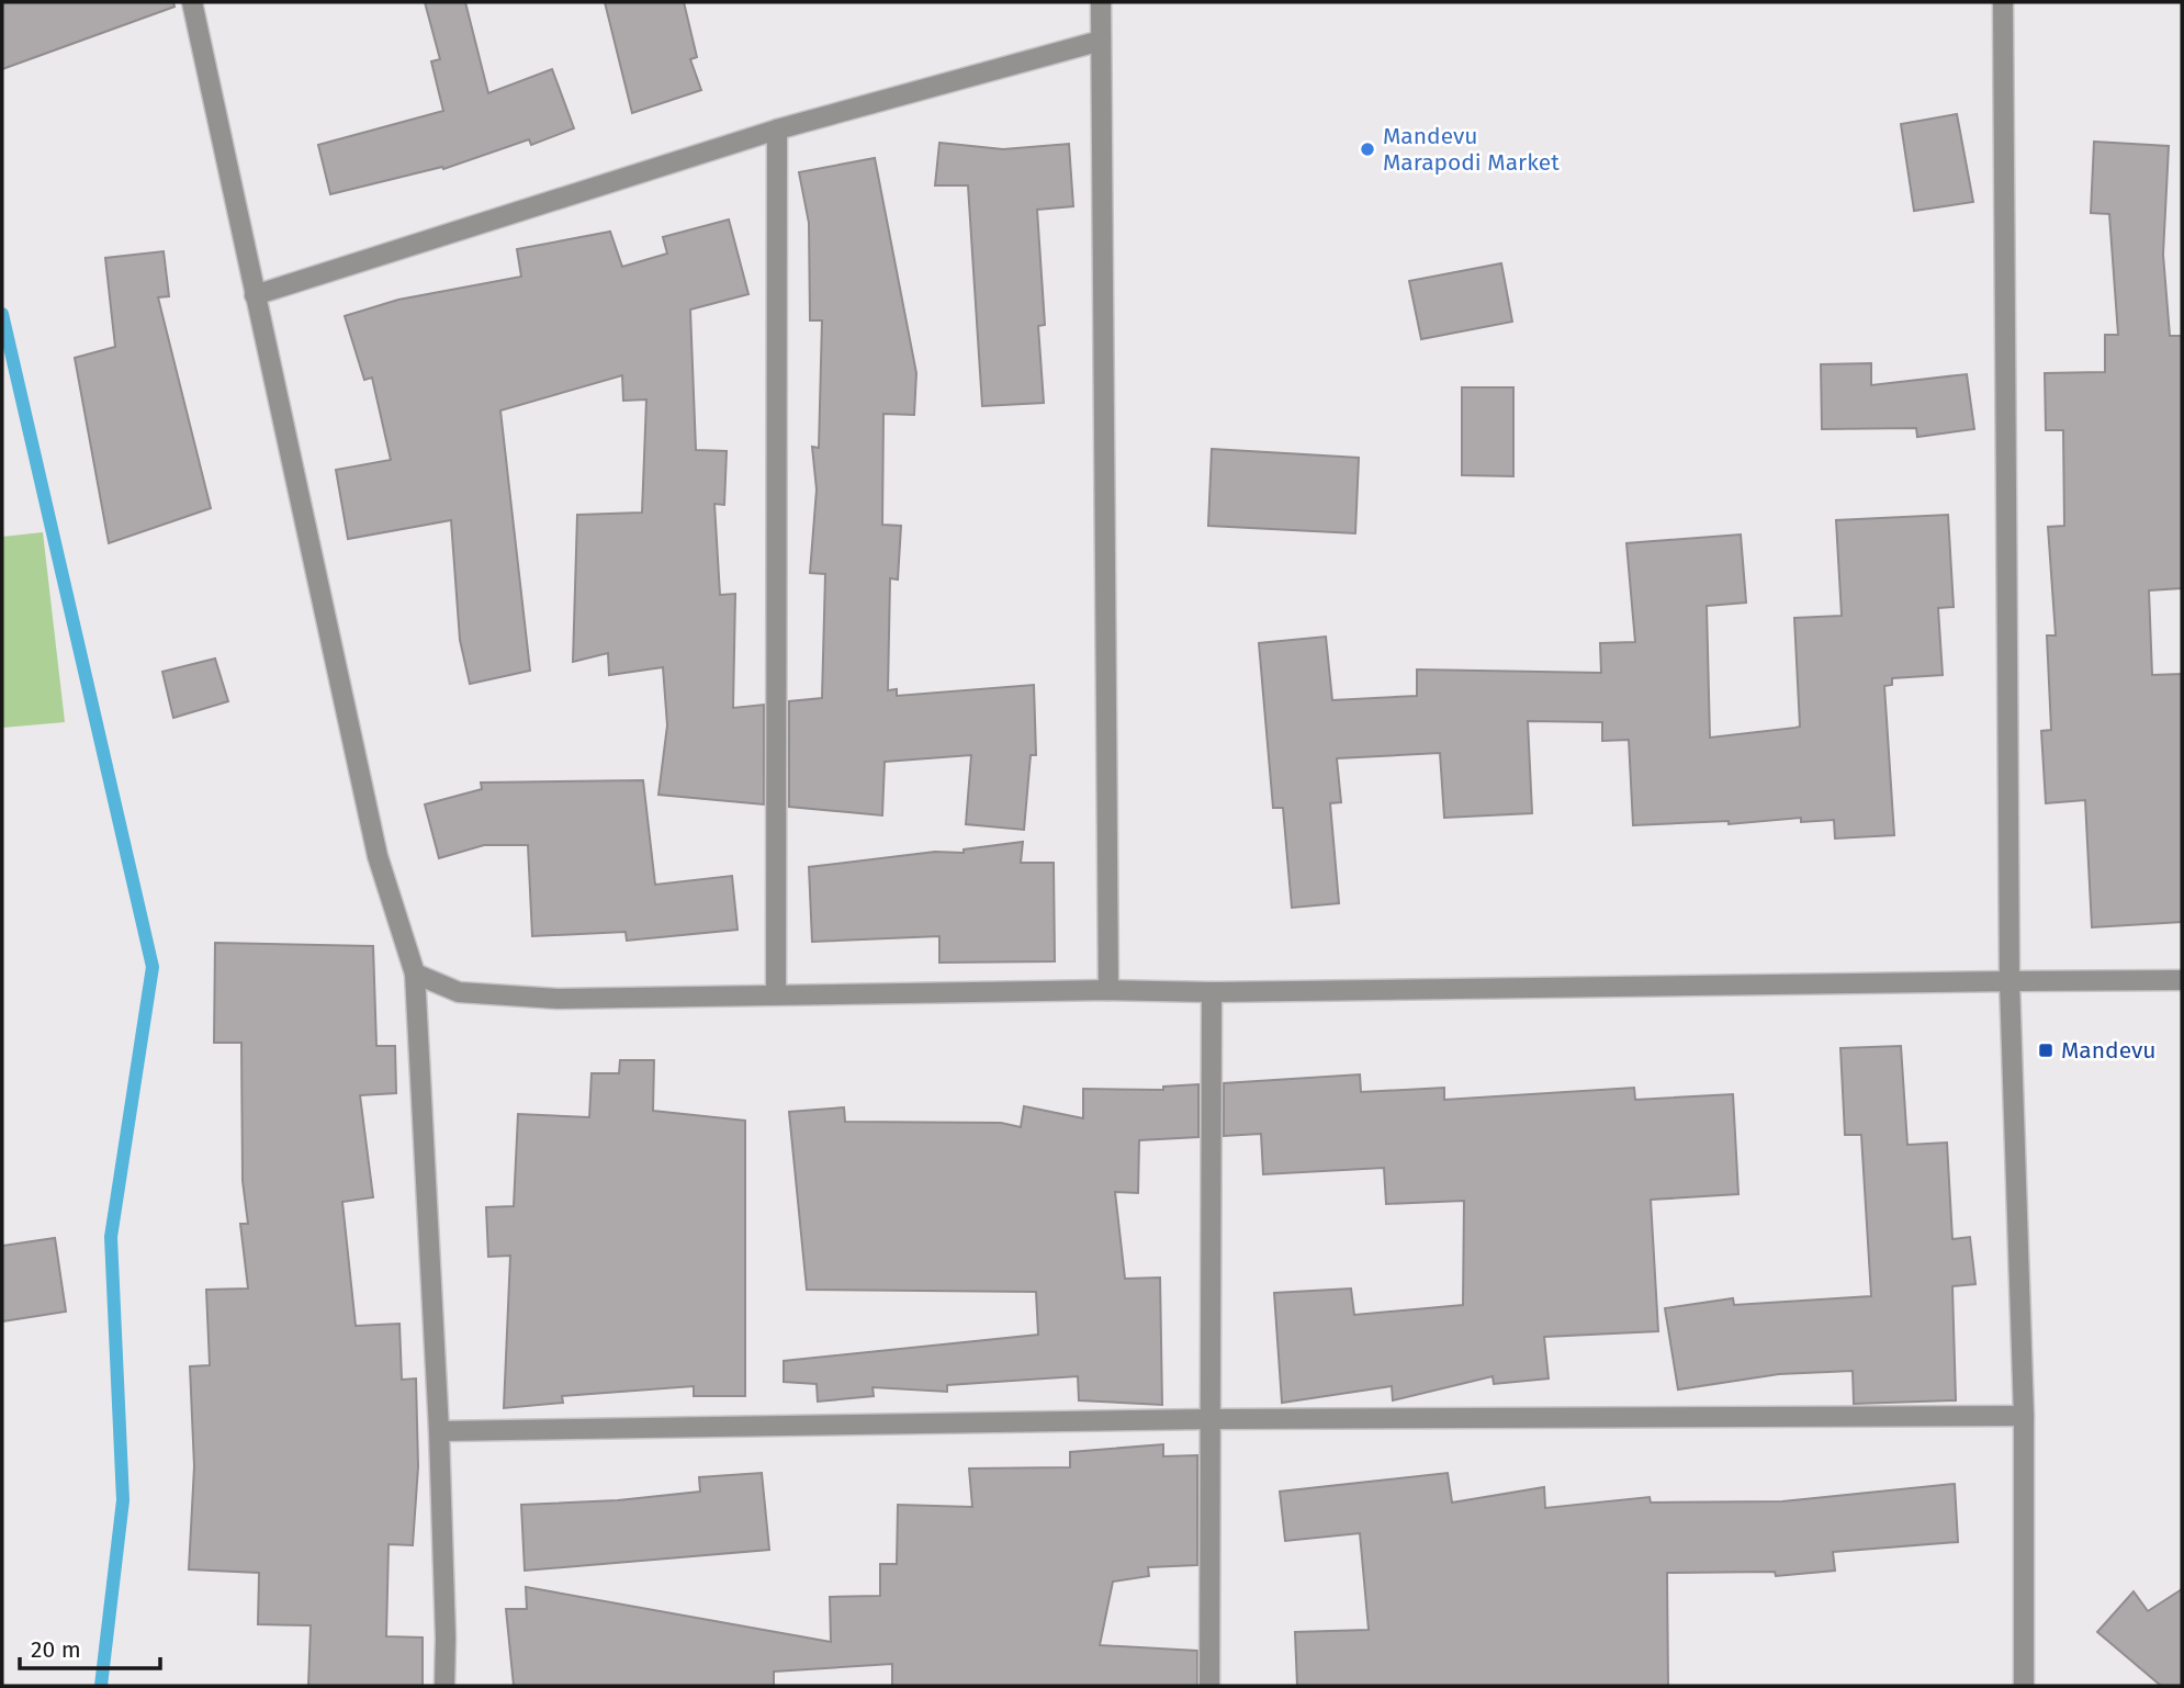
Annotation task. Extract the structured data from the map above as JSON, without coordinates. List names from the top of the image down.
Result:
{
  "places": {
    "other": ["Mandevu Marapodi Market"],
    "transit": ["Mandevu"]
  },
  "scale_bar": "20 m"
}
